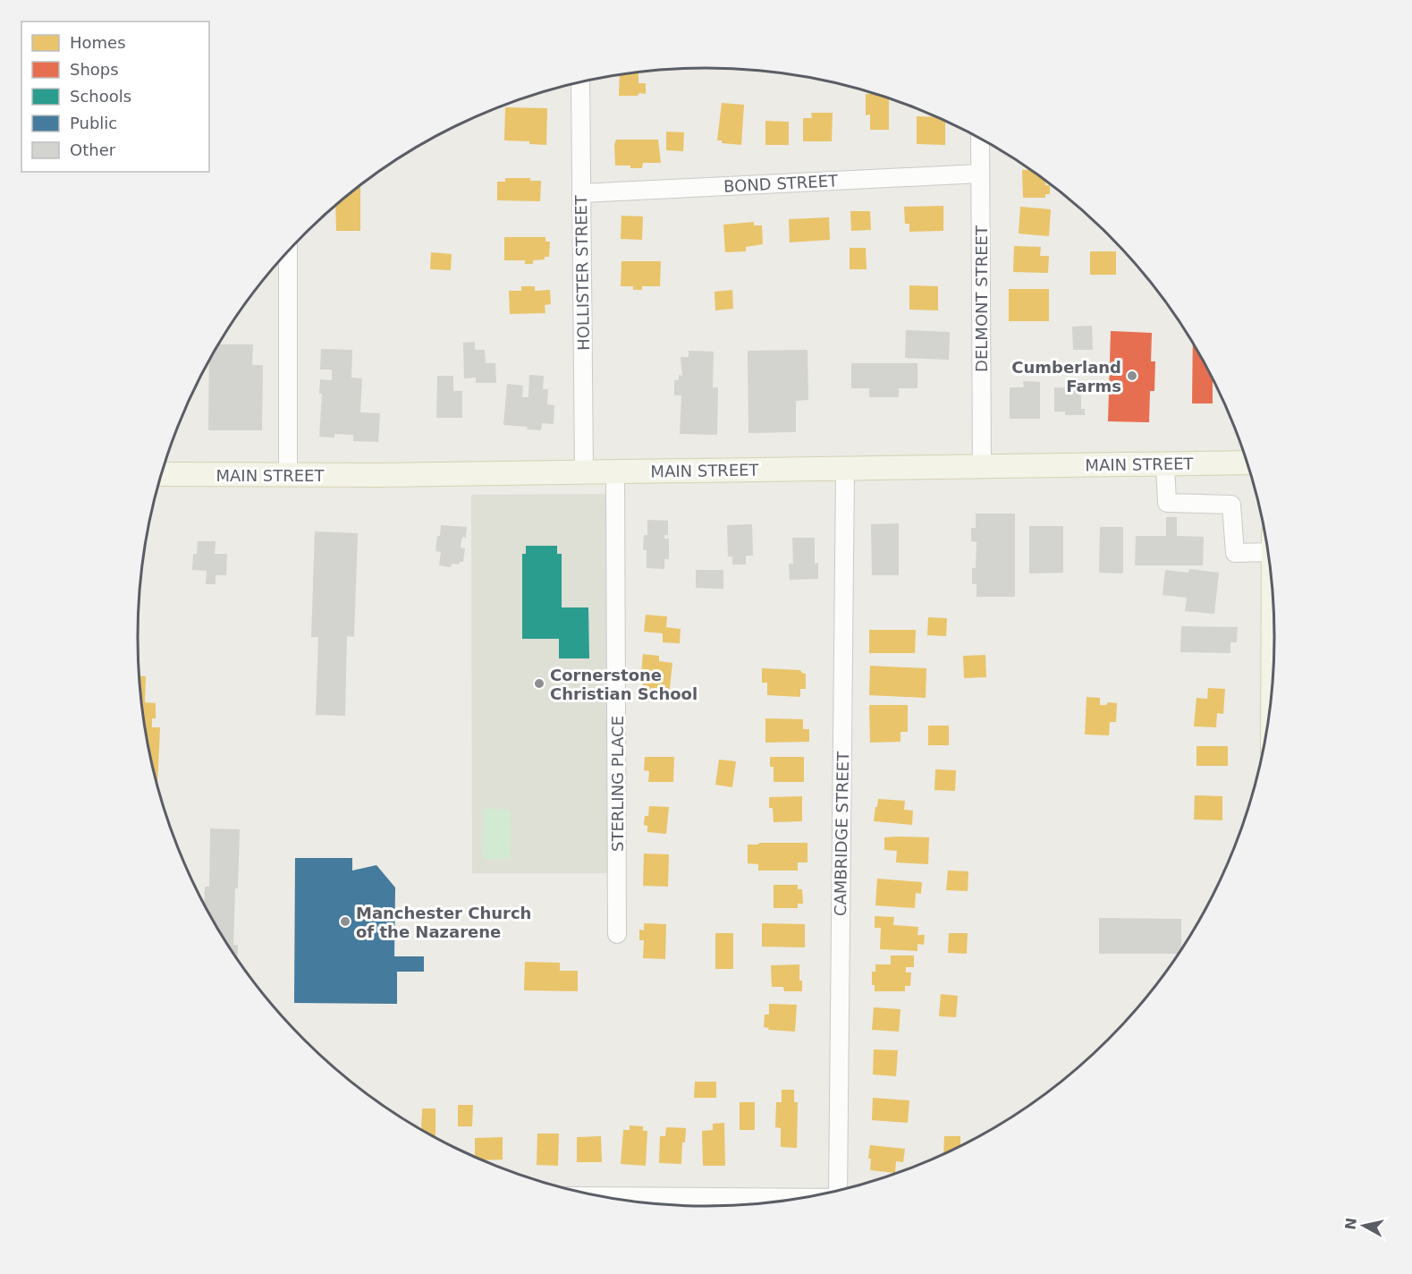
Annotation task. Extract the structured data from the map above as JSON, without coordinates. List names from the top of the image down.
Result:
{
  "streets": {
    "main road": ["MAIN STREET"],
    "street": [
      "BOND STREET",
      "HOLLISTER STREET",
      "DELMONT STREET",
      "STERLING PLACE",
      "CAMBRIDGE STREET"
    ]
  },
  "crossings": [
    ["BOND STREET", "HOLLISTER STREET"],
    ["BOND STREET", "DELMONT STREET"],
    ["HOLLISTER STREET", "MAIN STREET"],
    ["DELMONT STREET", "MAIN STREET"],
    ["MAIN STREET", "STERLING PLACE"],
    ["MAIN STREET", "CAMBRIDGE STREET"]
  ],
  "places": ["Cumberland Farms", "Cornerstone Christian School", "Manchester Church of the Nazarene"],
  "legend": [
    "Homes",
    "Shops",
    "Schools",
    "Public",
    "Other"
  ],
  "north": "left"
}
